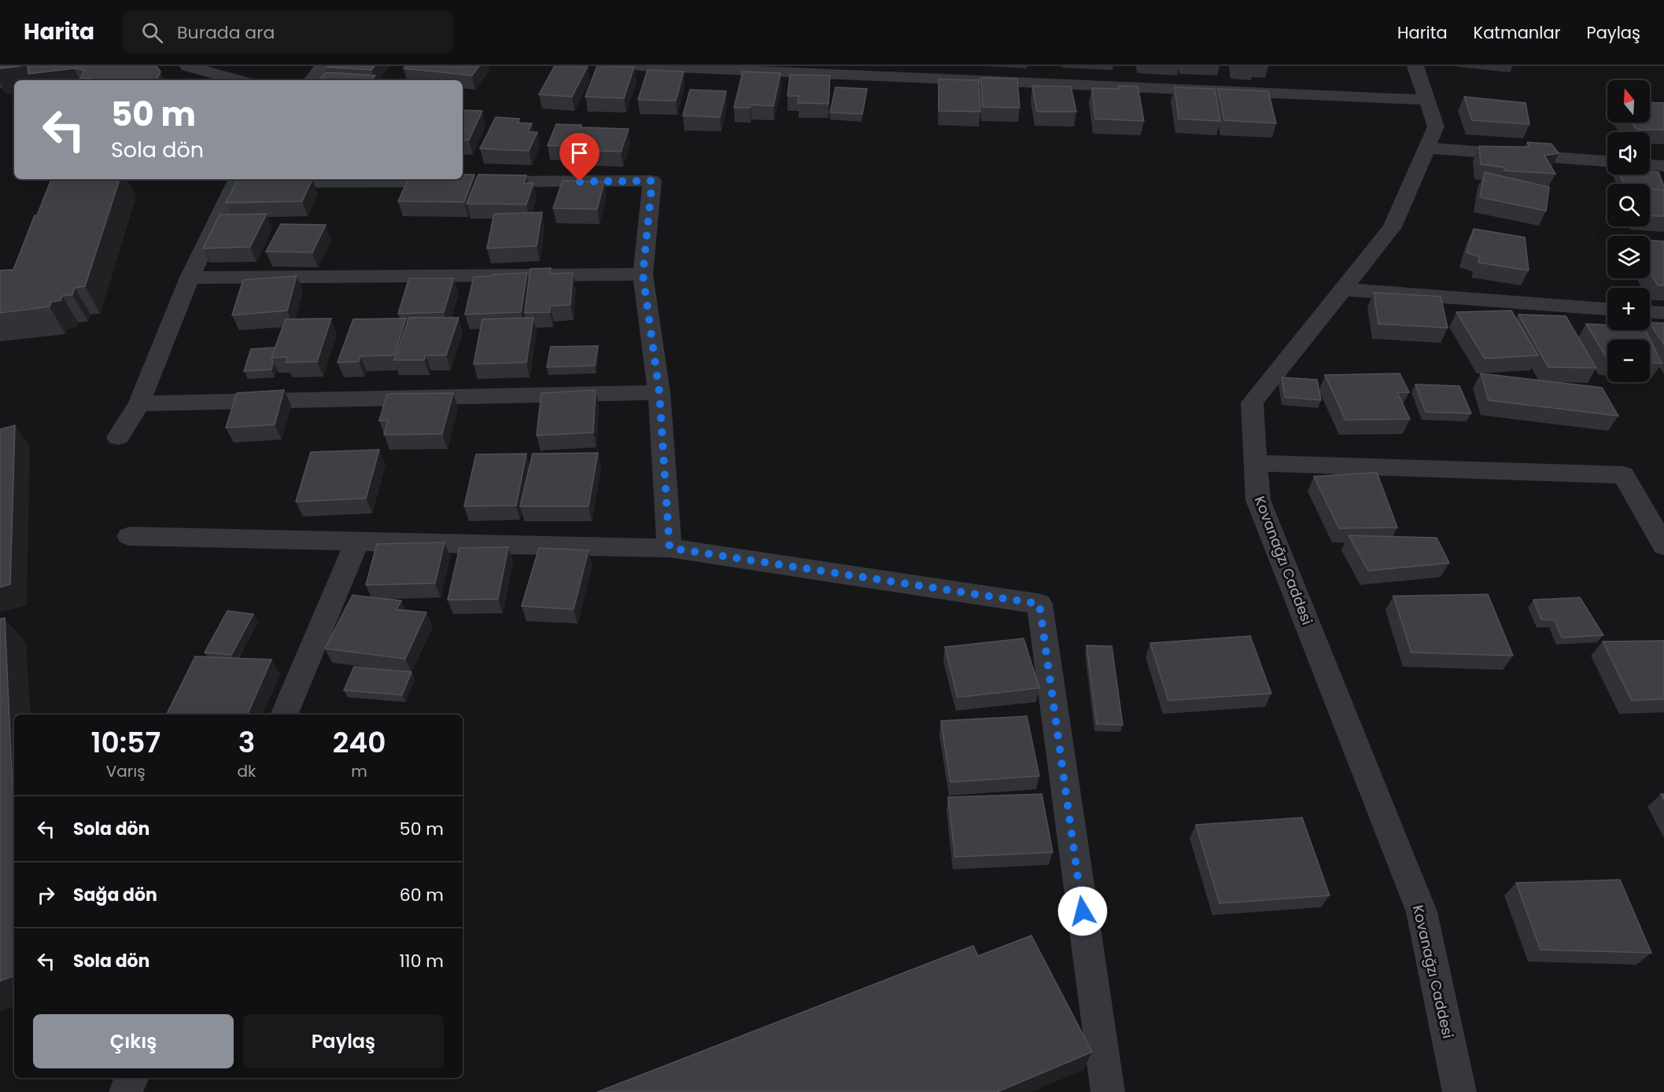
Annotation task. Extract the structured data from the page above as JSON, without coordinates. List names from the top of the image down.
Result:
{
  "streets": {
    "street": ["Kovanağzı Caddesi"]
  },
  "north": "top",
  "page": {
    "header": "Harita",
    "search": "Burada ara",
    "nav": ["Harita", "Katmanlar", "Paylaş"],
    "map_buttons": ["+", "−"],
    "turn": ["50 m", "Sola dön"],
    "eta": [
      "10:57",
      "Varış",
      "3",
      "dk",
      "240",
      "m"
    ],
    "list": [
      {
        "name": "Sola dön",
        "value": "50 m"
      },
      {
        "name": "Sağa dön",
        "value": "60 m"
      },
      {
        "name": "Sola dön",
        "value": "110 m"
      }
    ],
    "buttons": ["Çıkış", "Paylaş"]
  }
}
